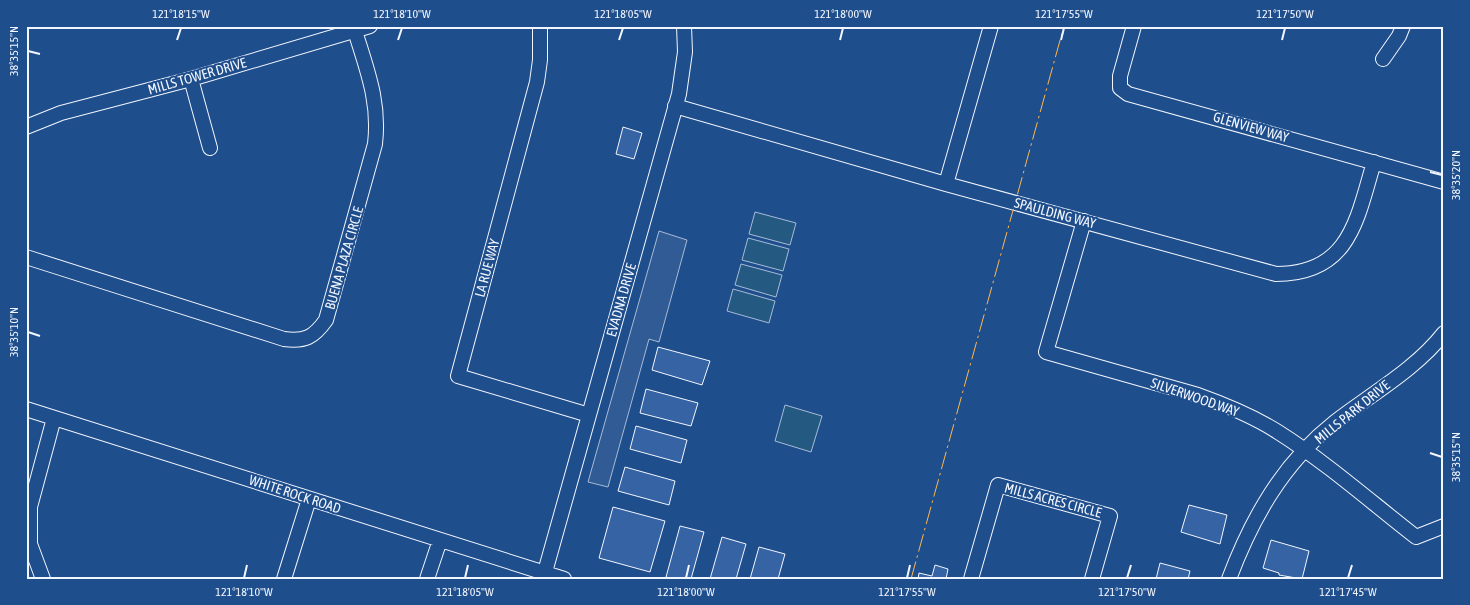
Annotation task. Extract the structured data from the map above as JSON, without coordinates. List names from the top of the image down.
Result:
{
  "streets": {
    "street": [
      "MILLS TOWER DRIVE",
      "GLENVIEW WAY",
      "SPAULDING WAY",
      "BUENA PLAZA CIRCLE",
      "LA RUE WAY",
      "EVADNA DRIVE",
      "SILVERWOOD WAY",
      "MILLS PARK DRIVE",
      "WHITE ROCK ROAD",
      "MILLS ACRES CIRCLE"
    ]
  },
  "crossings": [
    ["MILLS TOWER DRIVE", "BUENA PLAZA CIRCLE"],
    ["GLENVIEW WAY", "SPAULDING WAY"],
    ["SPAULDING WAY", "EVADNA DRIVE"],
    ["SPAULDING WAY", "SILVERWOOD WAY"],
    ["LA RUE WAY", "EVADNA DRIVE"],
    ["EVADNA DRIVE", "WHITE ROCK ROAD"],
    ["SILVERWOOD WAY", "MILLS PARK DRIVE"]
  ],
  "coordinates": [
    "121°18'15\"W",
    "121°18'10\"W",
    "121°18'05\"W",
    "121°18'00\"W",
    "121°17'55\"W",
    "121°17'50\"W",
    "38°35'15\"N",
    "38°35'20\"N",
    "38°35'10\"N",
    "121°17'45\"W"
  ]
}
